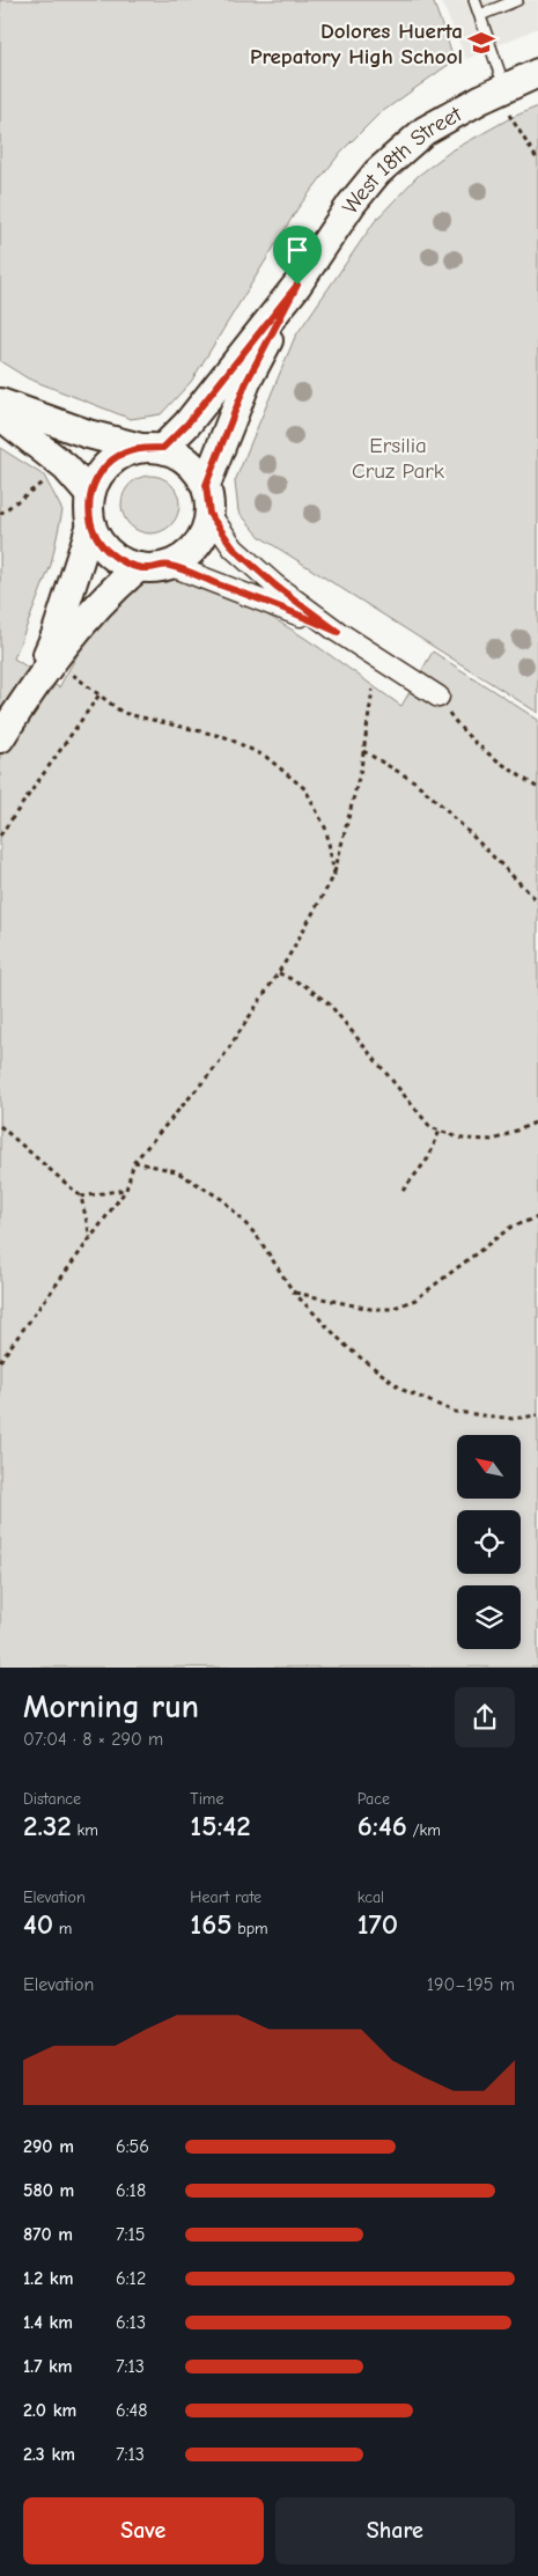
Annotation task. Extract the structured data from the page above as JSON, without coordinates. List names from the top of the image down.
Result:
{
  "streets": {
    "street": ["West 18th Street"]
  },
  "parks": ["Ersilia Cruz Park"],
  "places": {
    "school or university": ["Dolores Huerta Prepatory High School"]
  },
  "north": "top left",
  "page": {
    "heading": ["Morning run", "07:04 · 8 × 290 m"],
    "stats": [
      ["Distance", "2.32 km"],
      ["Time", "15:42"],
      ["Pace", "6:46 /km"],
      ["Elevation", "40 m"],
      ["Heart rate", "165 bpm"],
      ["kcal", "170"]
    ],
    "chart": ["Elevation", "190–195 m"],
    "list": [
      {
        "name": "290 m",
        "note": "6:56"
      },
      {
        "name": "580 m",
        "note": "6:18"
      },
      {
        "name": "870 m",
        "note": "7:15"
      },
      {
        "name": "1.2 km",
        "note": "6:12"
      },
      {
        "name": "1.4 km",
        "note": "6:13"
      },
      {
        "name": "1.7 km",
        "note": "7:13"
      },
      {
        "name": "2.0 km",
        "note": "6:48"
      },
      {
        "name": "2.3 km",
        "note": "7:13"
      }
    ],
    "buttons": ["Save", "Share"]
  }
}
